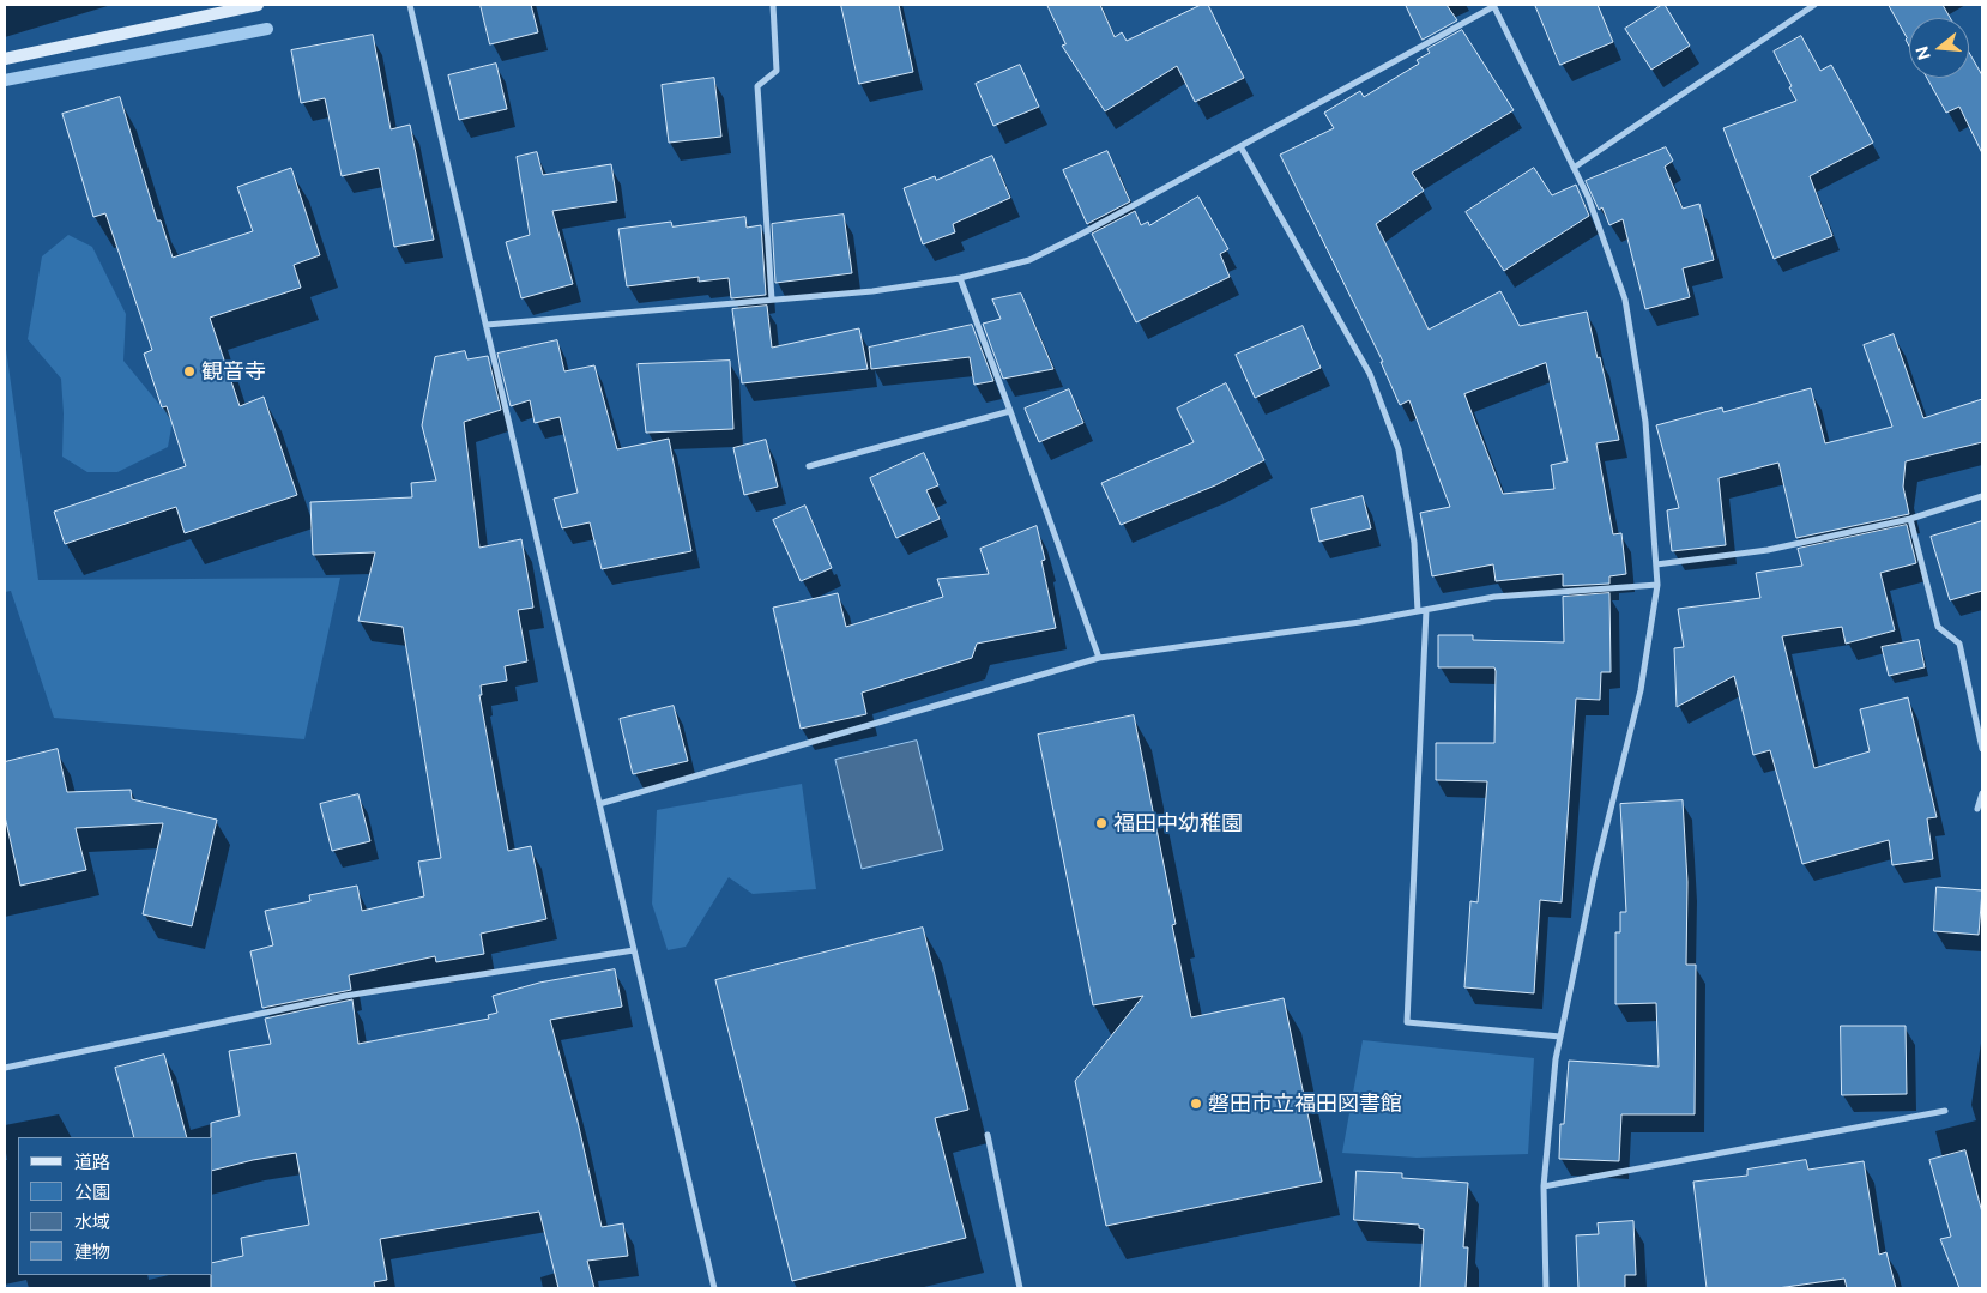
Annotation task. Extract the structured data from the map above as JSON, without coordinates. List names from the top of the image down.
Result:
{
  "places": ["観音寺", "福田中幼稚園", "磐田市立福田図書館"],
  "legend": [
    "道路",
    "公園",
    "水域",
    "建物"
  ],
  "north": "left"
}
